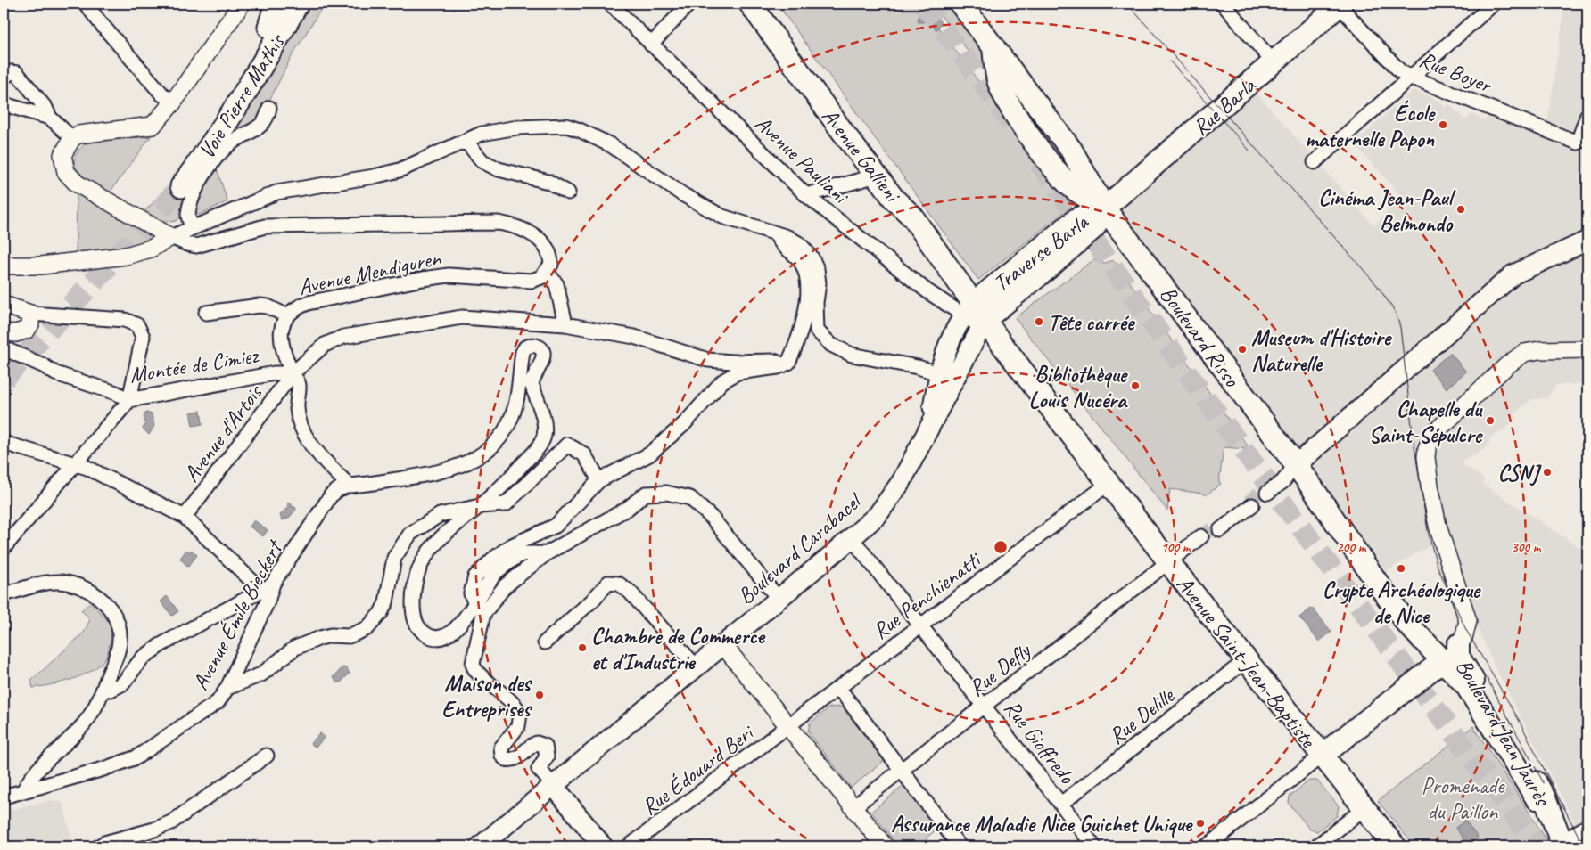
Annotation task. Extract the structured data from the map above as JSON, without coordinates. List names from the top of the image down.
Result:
{
  "streets": {
    "highway": ["Voie Pierre Mathis"],
    "main road": [
      "Rue Barla",
      "Avenue Gallieni",
      "Traverse Barla",
      "Boulevard Risso",
      "Boulevard Carabacel",
      "Avenue Saint-Jean-Baptiste",
      "Boulevard Jean Jaurès"
    ],
    "street": [
      "Rue Boyer",
      "Avenue Pauliani",
      "Avenue Mendiguren",
      "Montée de Cimiez",
      "Avenue d'Artois",
      "Rue Penchienatti",
      "Avenue Émile Bieckert",
      "Rue Defly",
      "Rue Delille",
      "Rue Gioffredo",
      "Rue Édouard Beri"
    ]
  },
  "crossings": [
    ["Rue Boyer", "Rue Barla"],
    ["Rue Barla", "Traverse Barla"],
    ["Rue Barla", "Boulevard Risso"],
    ["Avenue Gallieni", "Avenue Pauliani"],
    ["Avenue Gallieni", "Traverse Barla"],
    ["Avenue Gallieni", "Boulevard Carabacel"],
    ["Avenue Gallieni", "Avenue Saint-Jean-Baptiste"],
    ["Avenue Pauliani", "Traverse Barla"],
    ["Avenue Pauliani", "Boulevard Carabacel"],
    ["Avenue Pauliani", "Avenue Saint-Jean-Baptiste"],
    ["Traverse Barla", "Boulevard Risso"],
    ["Traverse Barla", "Boulevard Carabacel"],
    ["Traverse Barla", "Avenue Saint-Jean-Baptiste"],
    ["Avenue Mendiguren", "Montée de Cimiez"],
    ["Avenue Mendiguren", "Avenue d'Artois"],
    ["Avenue Mendiguren", "Avenue Émile Bieckert"],
    ["Boulevard Risso", "Boulevard Jean Jaurès"],
    ["Montée de Cimiez", "Avenue d'Artois"],
    ["Boulevard Carabacel", "Avenue Saint-Jean-Baptiste"],
    ["Boulevard Carabacel", "Rue Gioffredo"],
    ["Rue Penchienatti", "Avenue Saint-Jean-Baptiste"],
    ["Rue Penchienatti", "Rue Gioffredo"],
    ["Rue Penchienatti", "Rue Édouard Beri"],
    ["Avenue Saint-Jean-Baptiste", "Rue Defly"],
    ["Avenue Saint-Jean-Baptiste", "Rue Delille"],
    ["Rue Defly", "Rue Gioffredo"],
    ["Rue Delille", "Rue Gioffredo"]
  ],
  "parks": ["Promenade du Paillon"],
  "places": [
    "École maternelle Papon",
    "Cinéma Jean-Paul Belmondo",
    "Tête carrée",
    "Museum d'Histoire Naturelle",
    "Bibliothèque Louis Nucéra",
    "Chapelle du Saint-Sépulcre",
    "CSNJ",
    "Crypte Archéologique de Nice",
    "Chambre de Commerce et d'Industrie",
    "Maison des Entreprises",
    "Assurance Maladie Nice Guichet Unique"
  ],
  "rings": ["100 m", "200 m", "300 m"]
}
